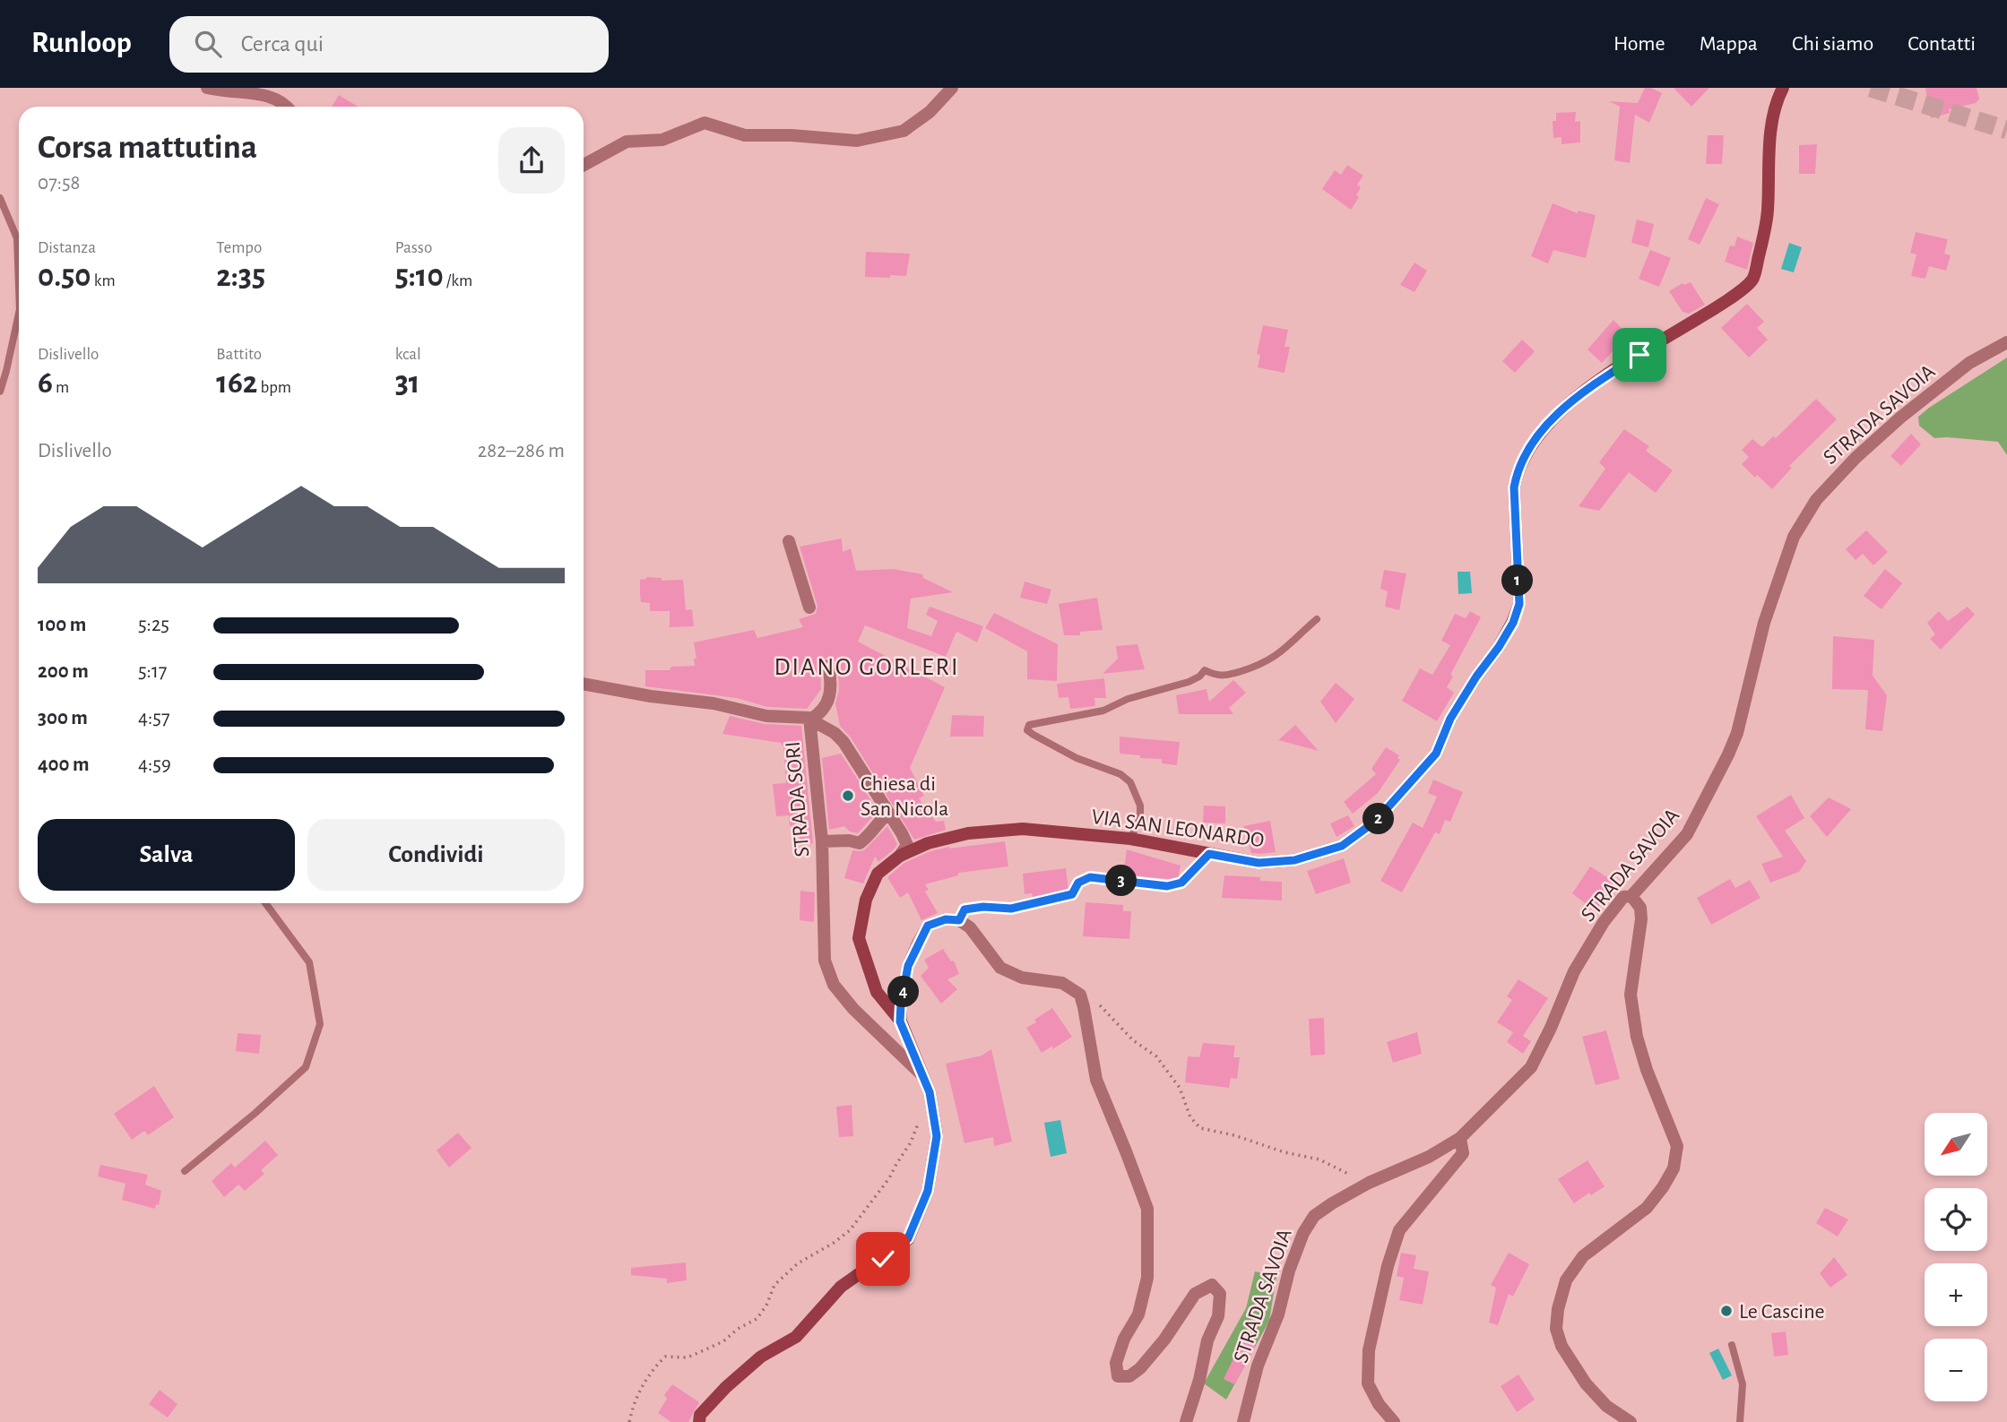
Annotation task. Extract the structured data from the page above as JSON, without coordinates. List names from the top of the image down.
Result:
{
  "streets": {
    "main road": ["VIA SAN LEONARDO"],
    "street": ["STRADA SAVOIA", "STRADA SORI"]
  },
  "crossings": [
    ["STRADA SORI", "VIA SAN LEONARDO"]
  ],
  "districts": ["DIANO GORLERI"],
  "places": ["Chiesa di San Nicola", "Le Cascine"],
  "north": "bottom left",
  "page": {
    "header": "Runloop",
    "search": "Cerca qui",
    "nav": [
      "Home",
      "Mappa",
      "Chi siamo",
      "Contatti"
    ],
    "heading": ["Corsa mattutina", "07:58"],
    "stats": [
      ["Distanza", "0.50 km"],
      ["Tempo", "2:35"],
      ["Passo", "5:10 /km"],
      ["Dislivello", "6 m"],
      ["Battito", "162 bpm"],
      ["kcal", "31"]
    ],
    "chart": ["Dislivello", "282–286 m"],
    "pins": [
      "1",
      "2",
      "3",
      "4"
    ],
    "list": [
      {
        "name": "100 m",
        "note": "5:25"
      },
      {
        "name": "200 m",
        "note": "5:17"
      },
      {
        "name": "300 m",
        "note": "4:57"
      },
      {
        "name": "400 m",
        "note": "4:59"
      }
    ],
    "buttons": ["Salva", "Condividi"],
    "map_buttons": ["+", "−"]
  }
}
